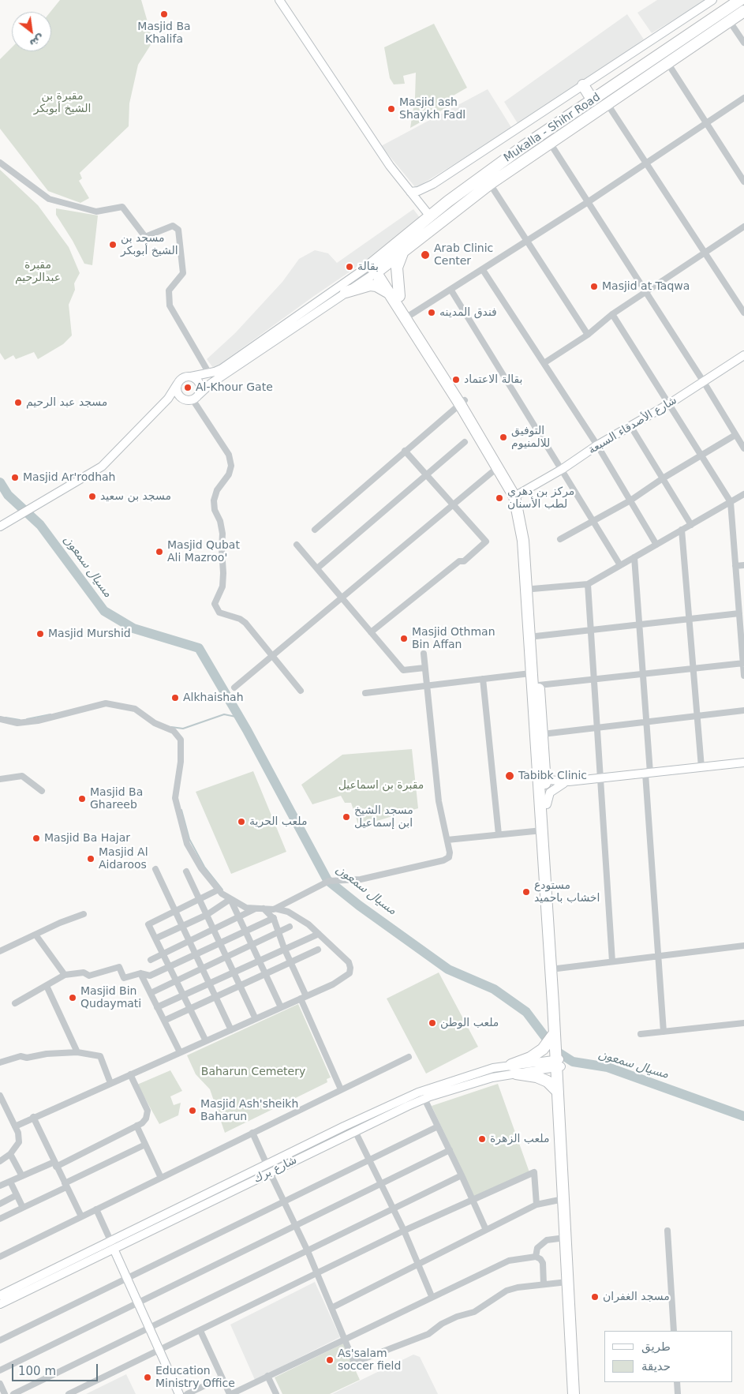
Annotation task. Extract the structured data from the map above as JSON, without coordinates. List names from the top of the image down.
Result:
{
  "streets": {
    "highway": ["Mukalla - Shihr Road"],
    "main road": ["شارع الأصدقاء السبعة", "شارع برك"]
  },
  "water": ["مسيال سمعون"],
  "parks": [
    "مقبرة بن الشيخ أبوبكر",
    "مقبرة عبدالرحيم",
    "مقبرة بن اسماعيل",
    "Baharun Cemetery"
  ],
  "places": [
    "Masjid Ba Khalifa",
    "Masjid ash Shaykh Fadl",
    "مسجد بن الشيخ أبوبكر",
    "Arab Clinic Center",
    "بقالة",
    "Masjid at Taqwa",
    "فندق المدينه",
    "بقالة الاعتماد",
    "Al-Khour Gate",
    "مسجد عبد الرحيم",
    "التوفيق للالمنيوم",
    "Masjid Ar'rodhah",
    "مسجد بن سعيد",
    "مركز بن دهري لطب الأسنان",
    "Masjid Qubat Ali Mazroo'",
    "Masjid Murshid",
    "Masjid Othman Bin Affan",
    "Alkhaishah",
    "Tabibk Clinic",
    "Masjid Ba Ghareeb",
    "مسجد الشيخ ابن إسماعيل",
    "ملعب الحرية",
    "Masjid Ba Hajar",
    "Masjid Al Aidaroos",
    "مستودع اخشاب باحميد",
    "Masjid Bin Qudaymati",
    "ملعب الوطن",
    "Masjid Ash'sheikh Baharun",
    "ملعب الزهرة",
    "مسجد الغفران",
    "As'salam soccer field",
    "Education Ministry Office"
  ],
  "legend": ["طريق", "حديقة"],
  "scale_bar": "100 m",
  "north": "bottom right"
}
